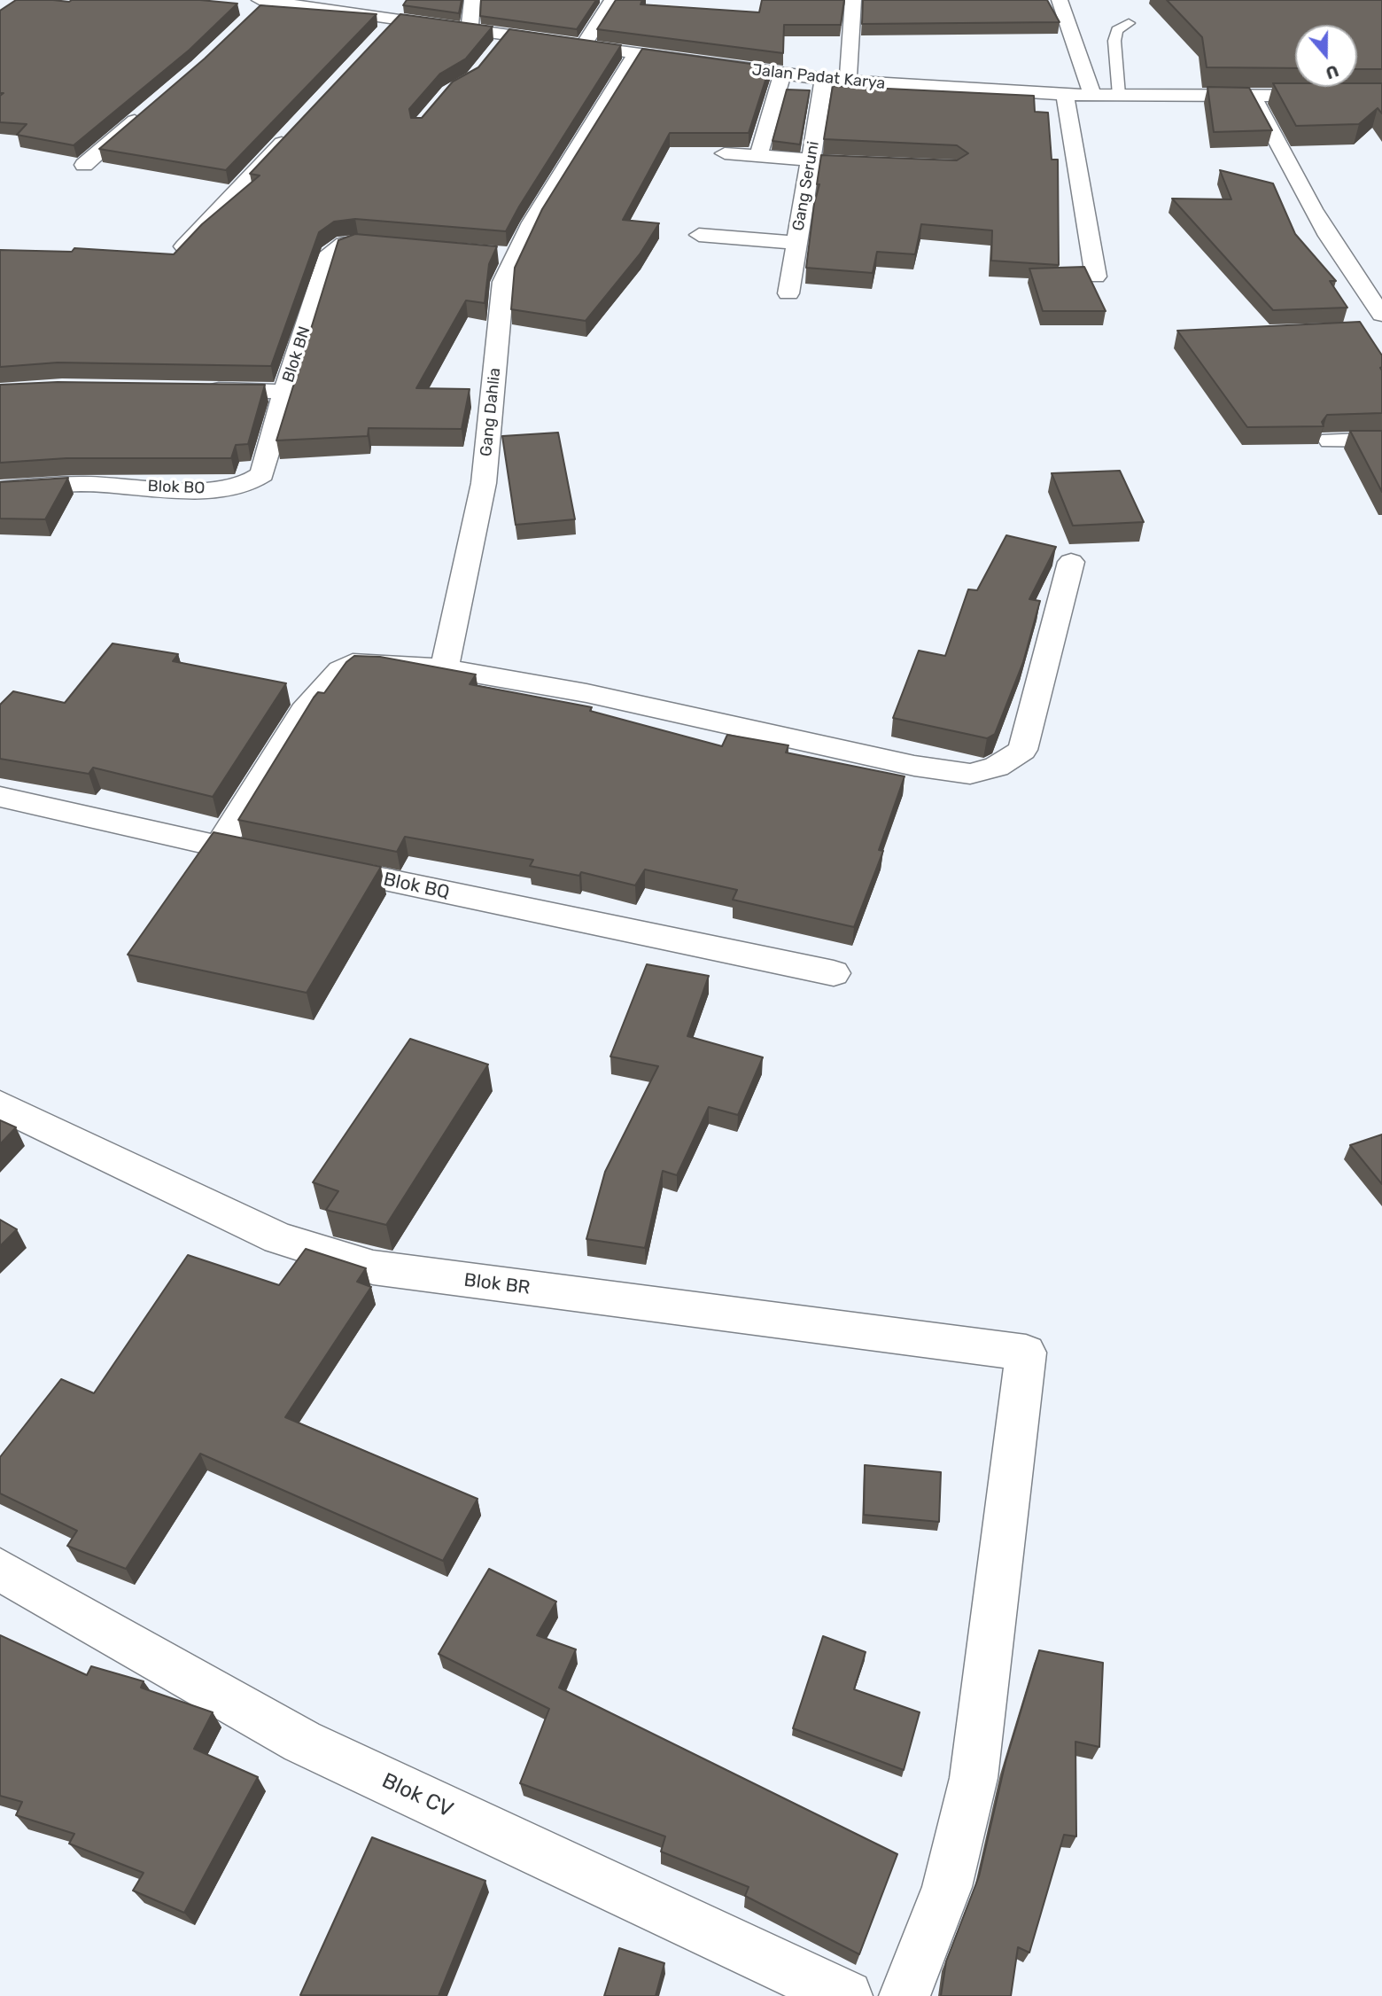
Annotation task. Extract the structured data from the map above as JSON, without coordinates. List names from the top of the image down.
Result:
{
  "streets": {
    "street": [
      "Jalan Padat Karya",
      "Gang Seruni",
      "Blok BN",
      "Gang Dahlia",
      "Blok BO",
      "Blok BQ",
      "Blok BR",
      "Blok CV"
    ]
  },
  "crossings": [
    ["Jalan Padat Karya", "Gang Seruni"],
    ["Jalan Padat Karya", "Gang Dahlia"],
    ["Blok BN", "Blok BO"]
  ],
  "north": "bottom"
}
